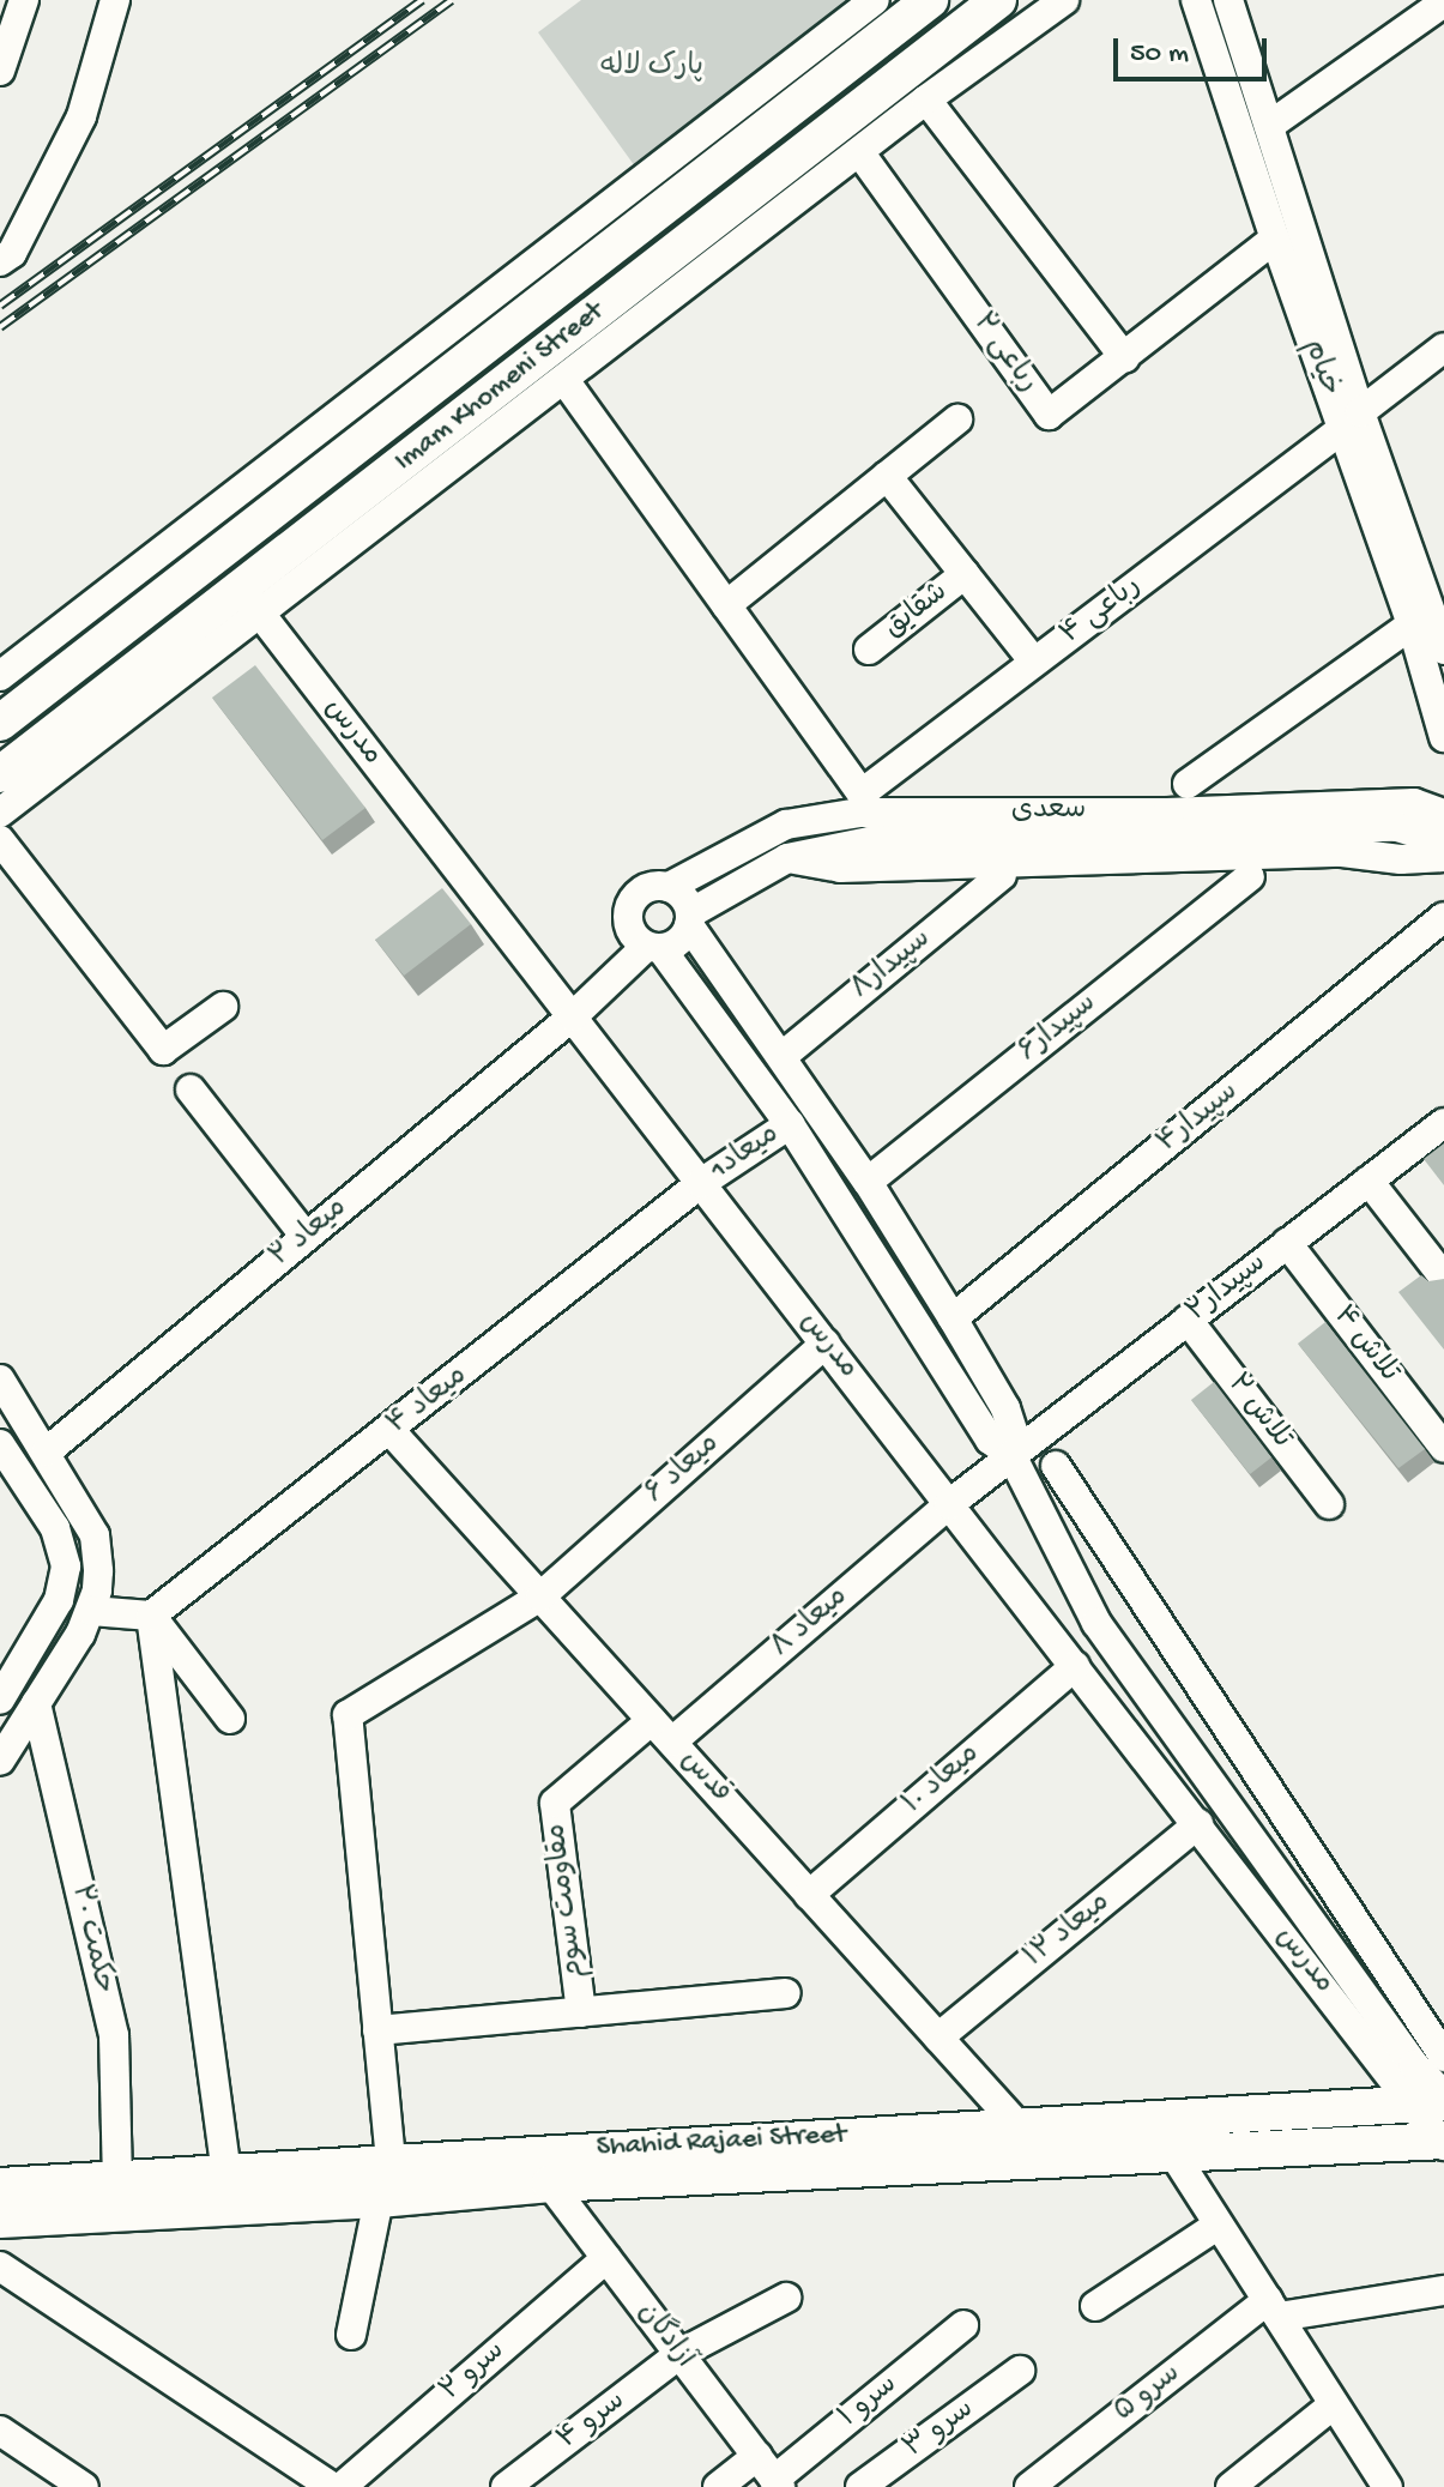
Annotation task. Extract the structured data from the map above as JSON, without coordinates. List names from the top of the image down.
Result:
{
  "streets": {
    "main road": ["Imam Khomeni Street", "Shahid Rajaei Street"],
    "street": [
      "رباعی ۲",
      "خیام",
      "شقایق",
      "رباعی ۴",
      "مدرس",
      "سعدی",
      "سپیدار۸",
      "سپیدار۶",
      "سپیدار۴",
      "میعاد1",
      "میعاد ۲",
      "سپیدار۲",
      "تلاش ۴",
      "میعاد ۴",
      "تلاش ۲",
      "میعاد ۶",
      "میعاد ۸",
      "قدس",
      "میعاد ۱۰",
      "مقاومت سوم",
      "میعاد ۱۲",
      "حکمت ۲۰",
      "آزادگان",
      "سرو ۲",
      "سرو ۵",
      "سرو ۱",
      "سرو ۴",
      "سرو ۳"
    ]
  },
  "crossings": [
    ["رباعی ۲", "خیام"],
    ["خیام", "رباعی ۴"],
    ["Imam Khomeni Street", "مدرس"],
    ["مدرس", "میعاد1"],
    ["مدرس", "میعاد ۲"],
    ["مدرس", "سپیدار۲"],
    ["مدرس", "میعاد ۴"],
    ["مدرس", "میعاد ۶"],
    ["مدرس", "میعاد ۸"],
    ["مدرس", "میعاد ۱۰"],
    ["مدرس", "میعاد ۱۲"],
    ["مدرس", "Shahid Rajaei Street"],
    ["میعاد1", "میعاد ۴"],
    ["سپیدار۲", "تلاش ۴"],
    ["سپیدار۲", "تلاش ۲"],
    ["سپیدار۲", "میعاد ۸"],
    ["میعاد ۴", "قدس"],
    ["میعاد ۶", "قدس"],
    ["میعاد ۸", "قدس"],
    ["میعاد ۸", "مقاومت سوم"],
    ["قدس", "میعاد ۱۰"],
    ["قدس", "مقاومت سوم"],
    ["قدس", "میعاد ۱۲"],
    ["قدس", "Shahid Rajaei Street"],
    ["حکمت ۲۰", "Shahid Rajaei Street"],
    ["Shahid Rajaei Street", "آزادگان"],
    ["آزادگان", "سرو ۲"],
    ["آزادگان", "سرو ۱"],
    ["آزادگان", "سرو ۴"]
  ],
  "parks": ["پارک لاله"],
  "scale_bar": "50 m"
}
